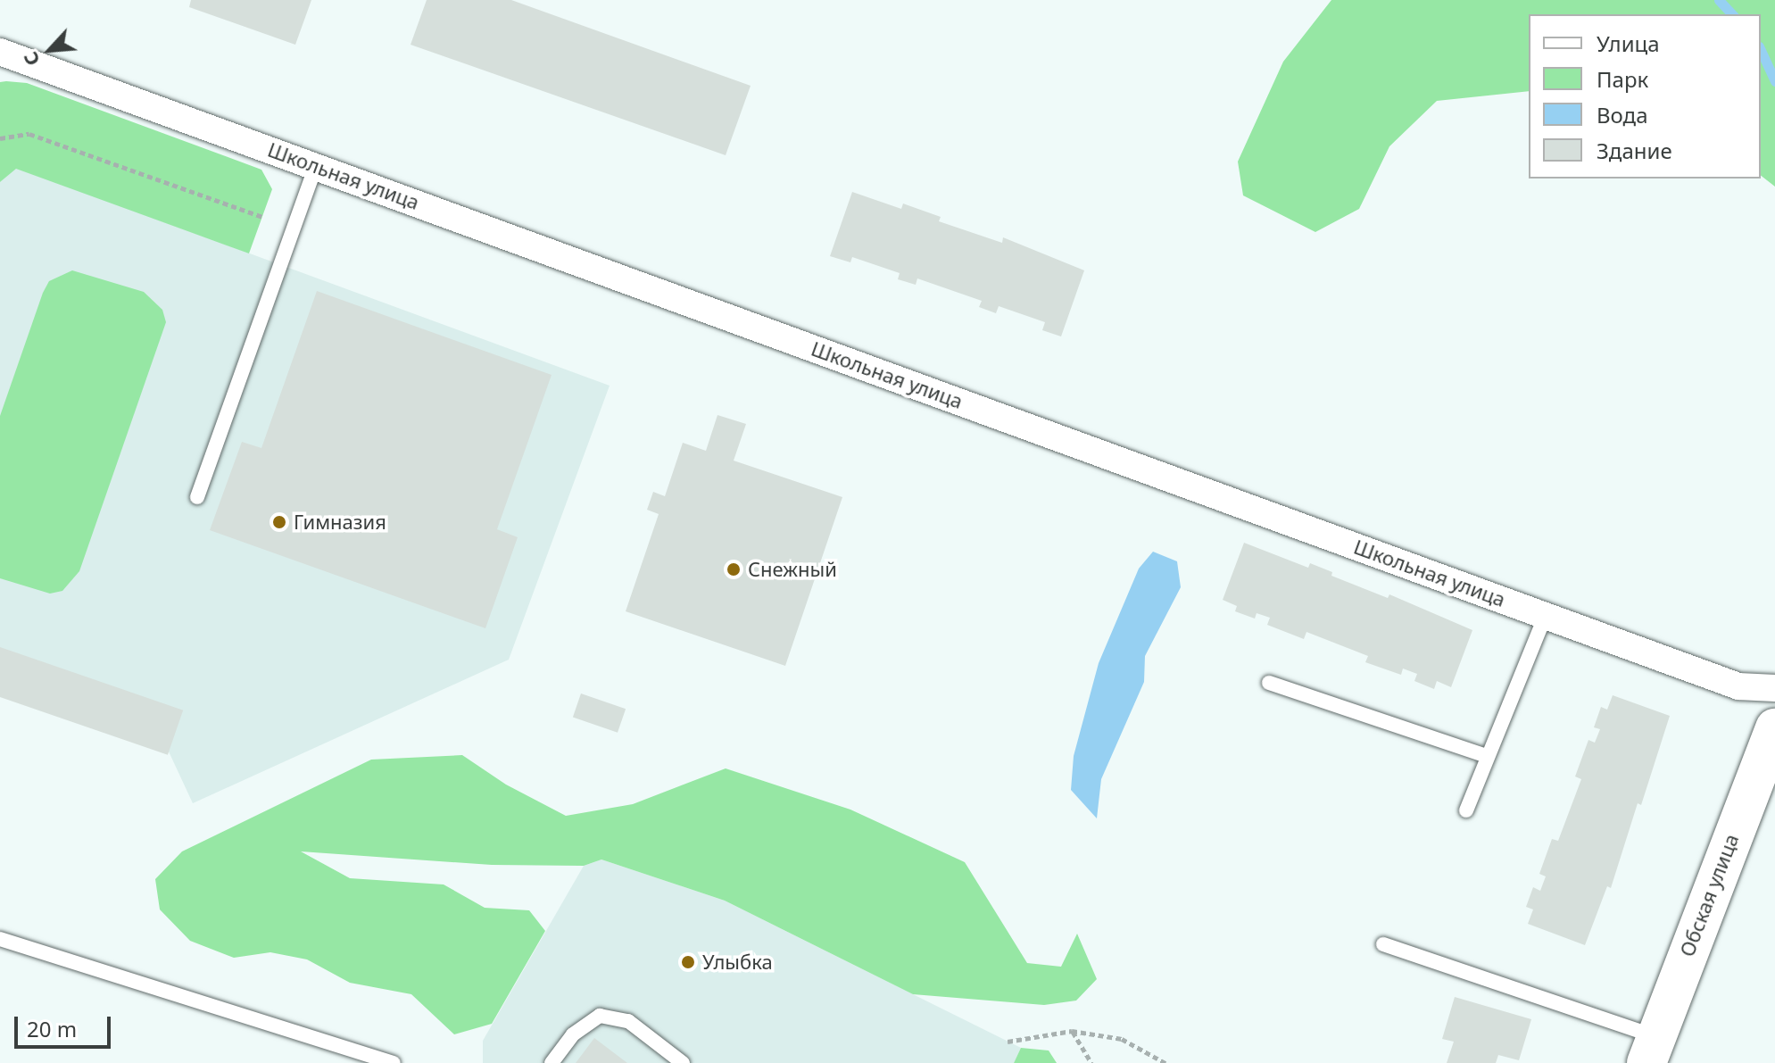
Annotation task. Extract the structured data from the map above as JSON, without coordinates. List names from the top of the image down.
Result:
{
  "streets": {
    "street": ["Школьная улица", "Обская улица"]
  },
  "places": ["Гимназия", "Снежный", "Улыбка"],
  "legend": [
    "Улица",
    "Парк",
    "Вода",
    "Здание"
  ],
  "scale_bar": "20 m",
  "north": "bottom left"
}
